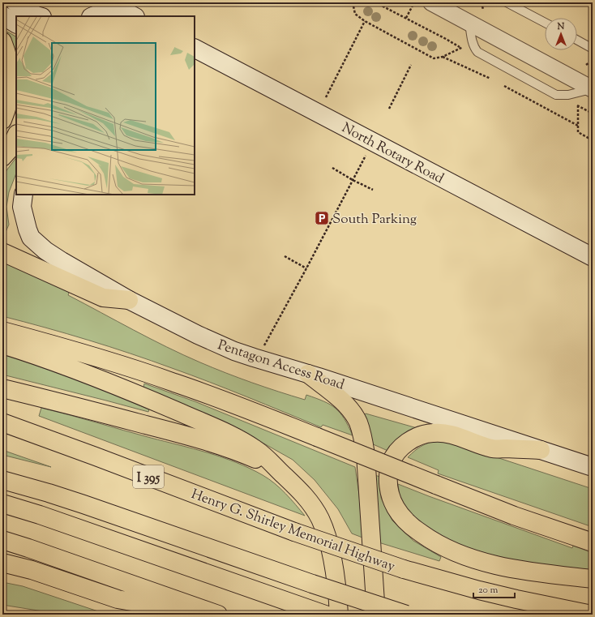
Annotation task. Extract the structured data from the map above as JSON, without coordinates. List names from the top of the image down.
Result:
{
  "streets": {
    "highway": ["I 395", "Henry G. Shirley Memorial Highway"],
    "street": ["North Rotary Road", "Pentagon Access Road"]
  },
  "places": {
    "parking": ["South Parking"]
  },
  "scale_bar": "20 m",
  "north": "top"
}
